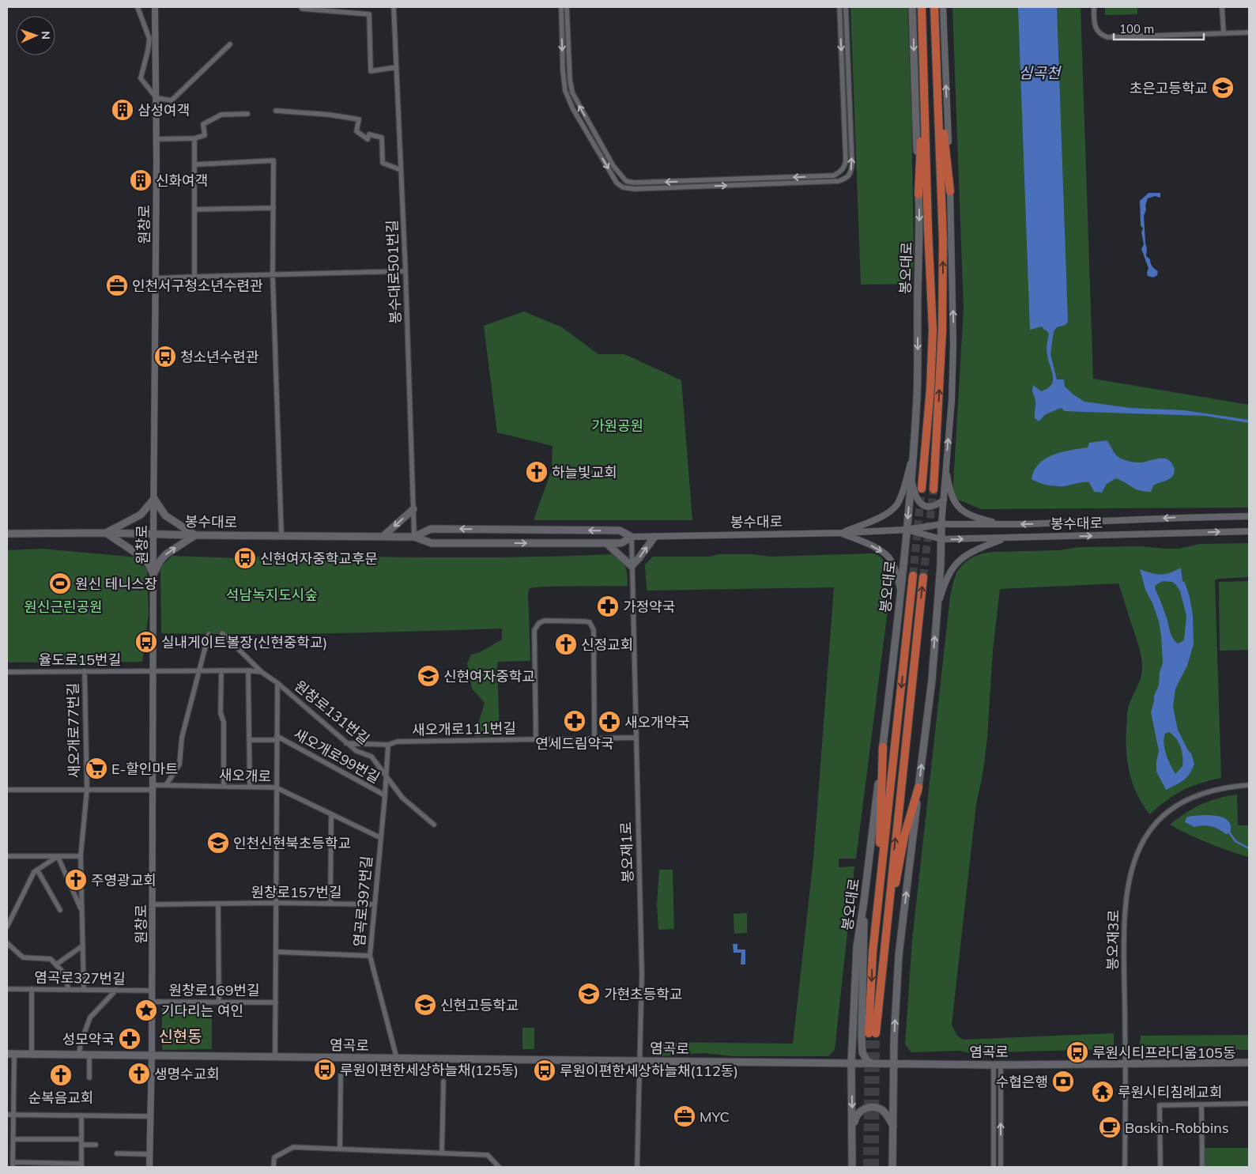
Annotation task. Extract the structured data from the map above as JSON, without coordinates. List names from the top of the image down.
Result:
{
  "streets": {
    "highway": ["봉오대로"],
    "main road": ["봉수대로", "염곡로"],
    "street": [
      "원창로",
      "봉수대로501번길",
      "율도로15번길",
      "원창로131번길",
      "새오개로111번길",
      "새오개로77번길",
      "새오개로99번길",
      "새오개로",
      "봉오재1로",
      "원창로157번길",
      "염곡로397번길",
      "봉오재3로",
      "염곡로327번길",
      "원창로169번길"
    ]
  },
  "crossings": [
    ["원창로", "봉수대로"],
    ["원창로", "율도로15번길"],
    ["원창로", "원창로131번길"],
    ["원창로", "새오개로"],
    ["원창로", "원창로157번길"],
    ["원창로", "염곡로327번길"],
    ["원창로", "원창로169번길"],
    ["원창로", "염곡로"],
    ["봉오대로", "봉수대로"],
    ["봉오대로", "염곡로"],
    ["봉수대로501번길", "봉수대로"],
    ["봉수대로", "봉오재1로"],
    ["율도로15번길", "원창로131번길"],
    ["율도로15번길", "새오개로77번길"],
    ["원창로131번길", "새오개로111번길"],
    ["원창로131번길", "새오개로99번길"],
    ["새오개로111번길", "봉오재1로"],
    ["새오개로77번길", "새오개로"],
    ["새오개로77번길", "염곡로327번길"],
    ["새오개로99번길", "새오개로"],
    ["새오개로99번길", "원창로157번길"],
    ["새오개로99번길", "원창로169번길"],
    ["새오개로99번길", "염곡로"],
    ["새오개로", "염곡로397번길"],
    ["봉오재1로", "염곡로"],
    ["원창로157번길", "염곡로397번길"],
    ["염곡로397번길", "염곡로"],
    ["봉오재3로", "염곡로"]
  ],
  "districts": ["신현동"],
  "water": ["심곡천"],
  "parks": ["가원공원", "석남녹지도시숲", "원신근린공원"],
  "places": {
    "school or university": [
      "초은고등학교",
      "신현여자중학교",
      "인천신현북초등학교",
      "가현초등학교",
      "신현고등학교"
    ],
    "building": ["삼성여객", "신화여객"],
    "office": ["인천서구청소년수련관", "MYC"],
    "bus stop": [
      "청소년수련관",
      "신현여자중학교후문",
      "실내게이트볼장(신현중학교)",
      "루원시티프라디움105동",
      "루원이편한세상하늘채(125동)",
      "루원이편한세상하늘채(112동)"
    ],
    "church": [
      "하늘빛교회",
      "신정교회",
      "주영광교회",
      "생명수교회",
      "순복음교회"
    ],
    "sports": ["원신 테니스장"],
    "pharmacy": [
      "가정약국",
      "연세드림약국",
      "새오개약국",
      "성모약국"
    ],
    "supermarket": ["E-할인마트"],
    "place": ["기다리는 여인"],
    "bank": ["수협은행"],
    "temple": ["루원시티침례교회"],
    "cafe": ["Baskin-Robbins"]
  },
  "scale_bar": "100 m",
  "north": "right"
}
